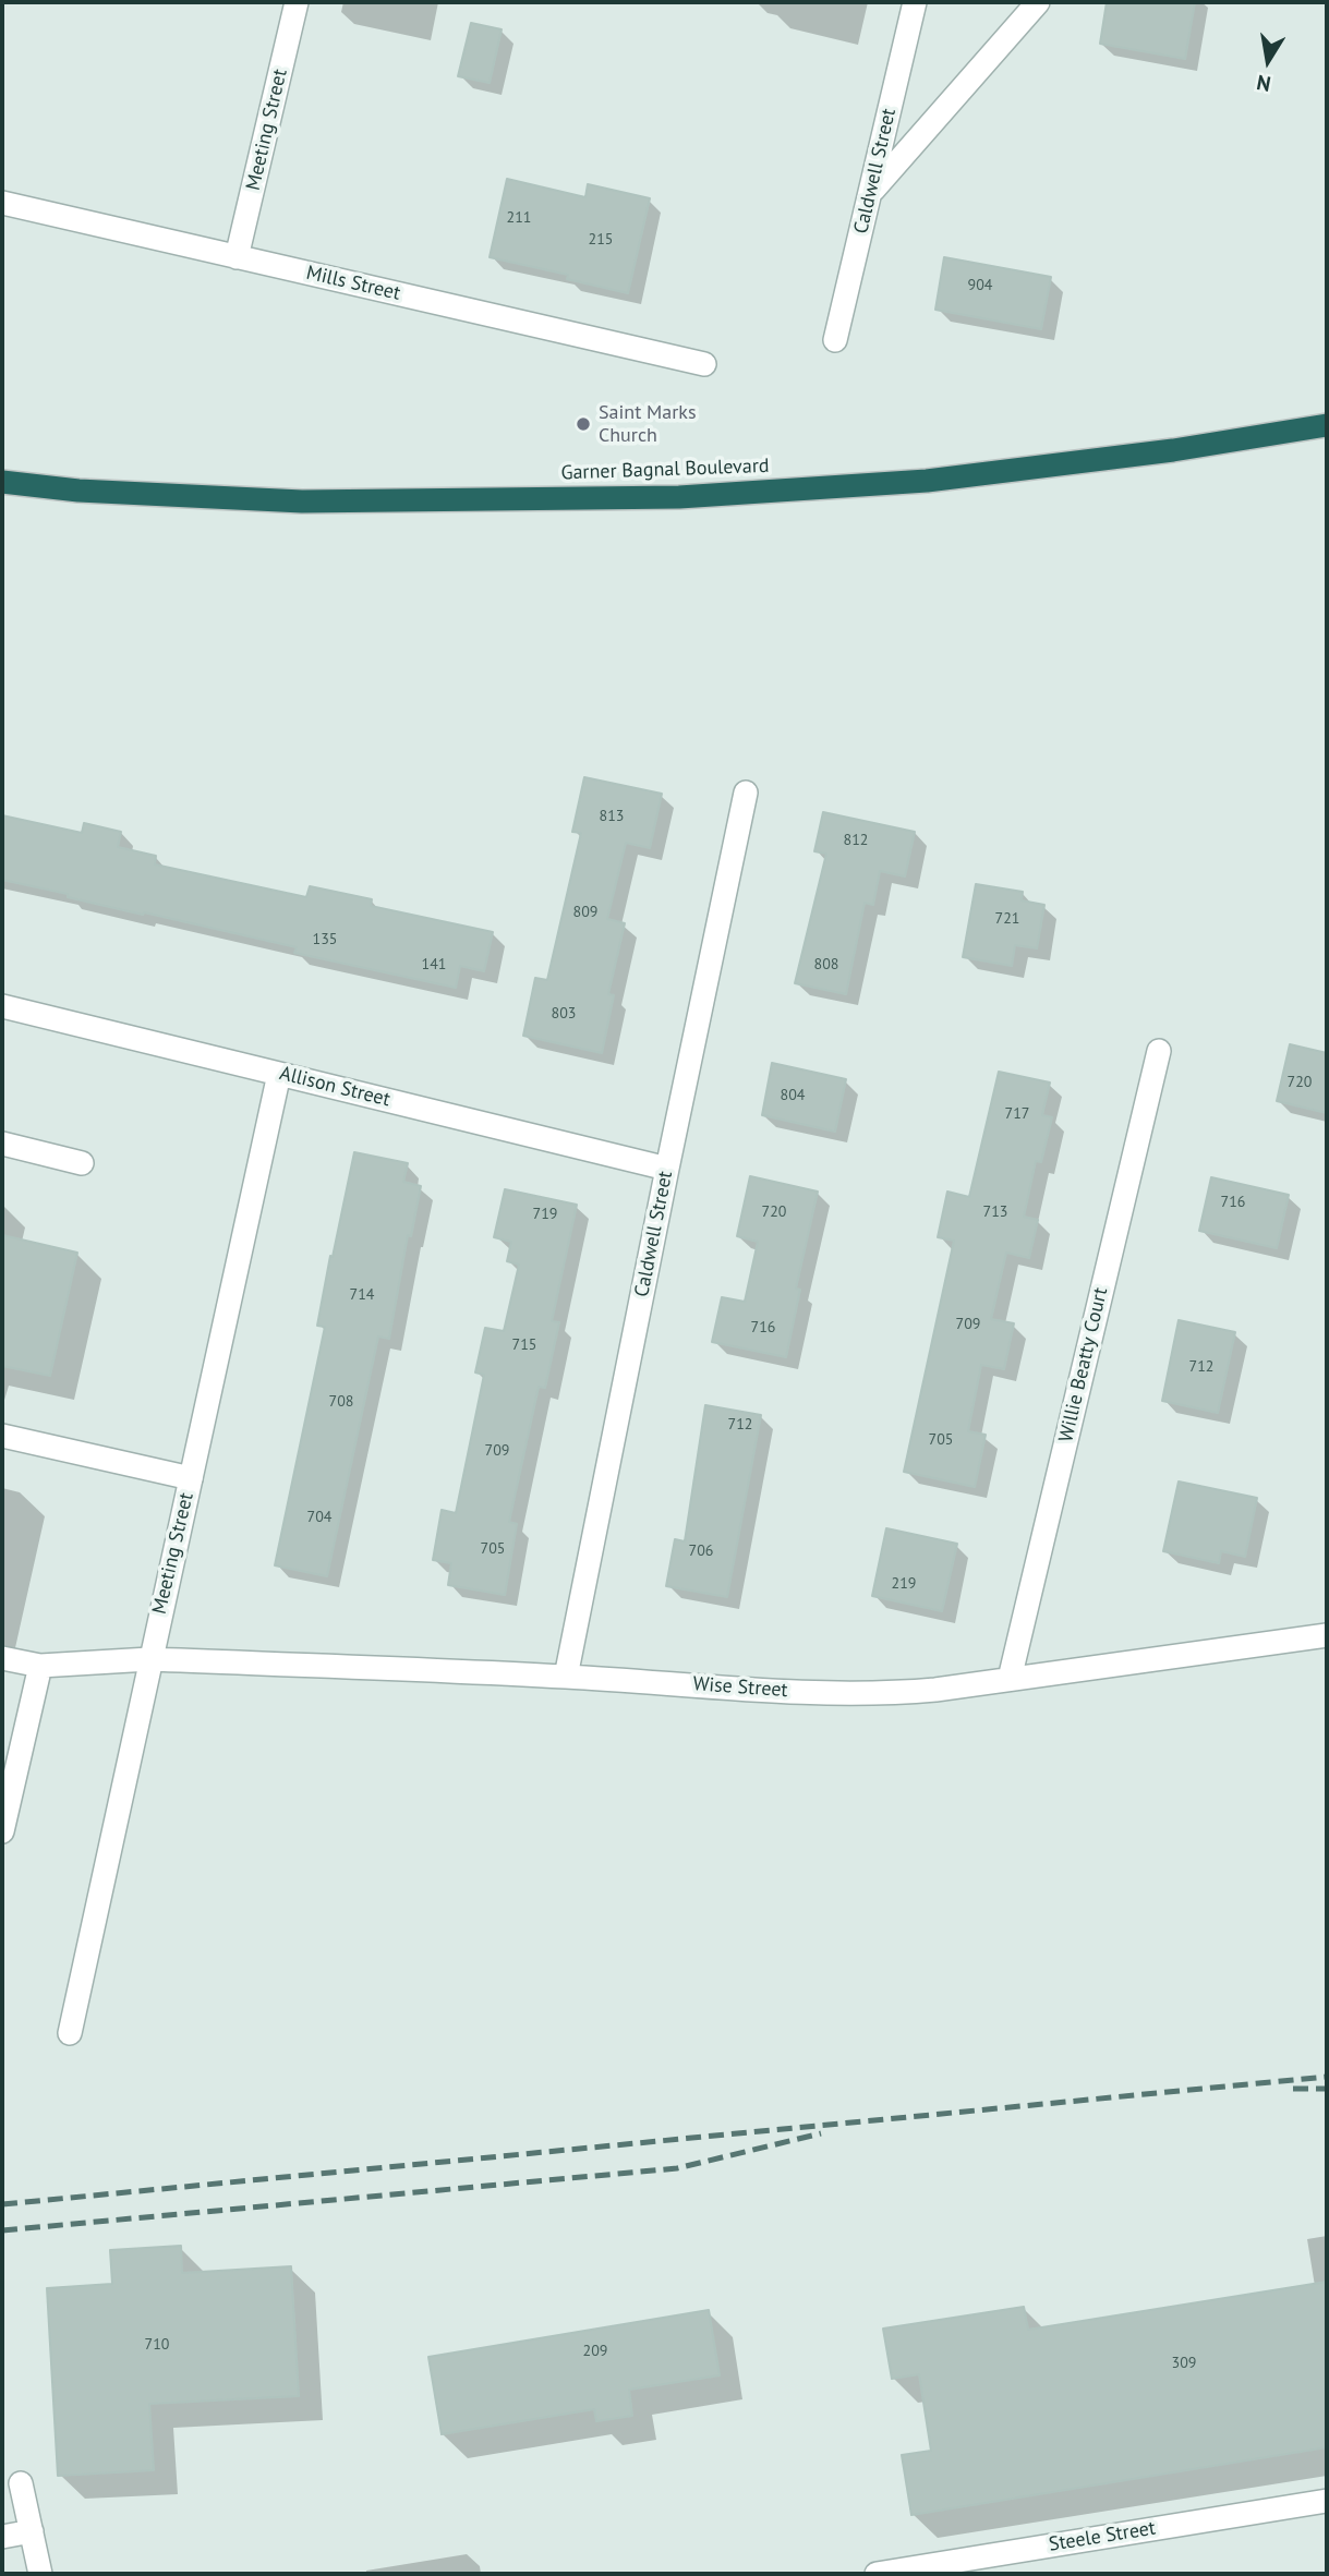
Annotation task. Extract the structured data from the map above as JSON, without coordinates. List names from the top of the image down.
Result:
{
  "streets": {
    "highway": ["Garner Bagnal Boulevard"],
    "street": [
      "Meeting Street",
      "Caldwell Street",
      "Mills Street",
      "Allison Street",
      "Willie Beatty Court",
      "Wise Street",
      "Steele Street"
    ]
  },
  "crossings": [
    ["Meeting Street", "Mills Street"],
    ["Meeting Street", "Allison Street"],
    ["Meeting Street", "Wise Street"],
    ["Caldwell Street", "Allison Street"],
    ["Caldwell Street", "Wise Street"],
    ["Willie Beatty Court", "Wise Street"]
  ],
  "places": ["Saint Marks Church"],
  "house_numbers": [
    "211",
    "215",
    "904",
    "813",
    "812",
    "809",
    "721",
    "135",
    "141",
    "808",
    "803",
    "720",
    "804",
    "717",
    "716",
    "720",
    "713",
    "719",
    "714",
    "709",
    "716",
    "715",
    "712",
    "708",
    "712",
    "705",
    "709",
    "704",
    "705",
    "706",
    "219",
    "710",
    "209",
    "309"
  ],
  "north": "bottom"
}
